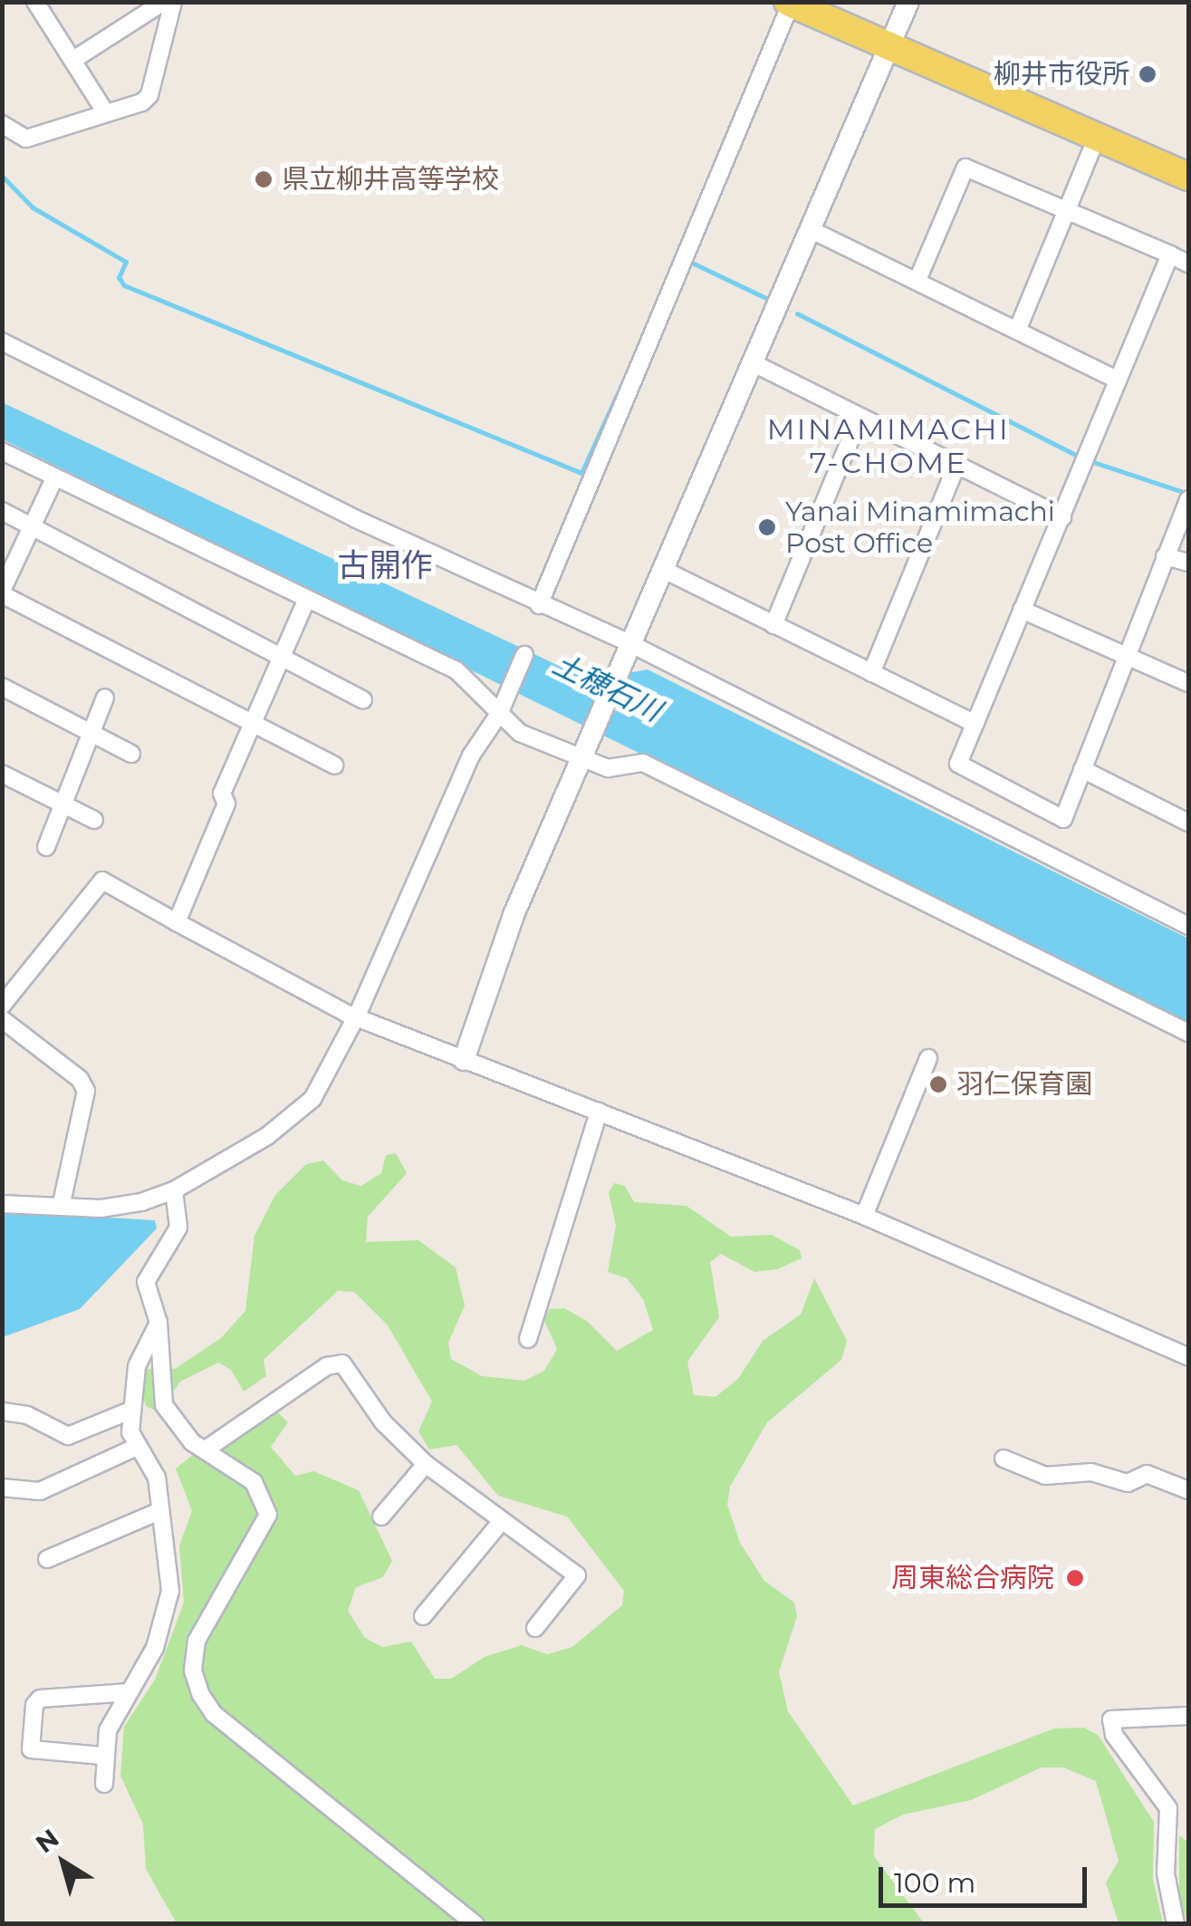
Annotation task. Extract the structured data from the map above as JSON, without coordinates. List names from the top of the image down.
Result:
{
  "districts": ["MINAMIMACHI 7-CHOME", "古開作"],
  "water": ["土穂石川"],
  "places": [
    "柳井市役所",
    "県立柳井高等学校",
    "Yanai Minamimachi Post Office",
    "羽仁保育園",
    "周東総合病院"
  ],
  "scale_bar": "100 m",
  "north": "top left"
}
